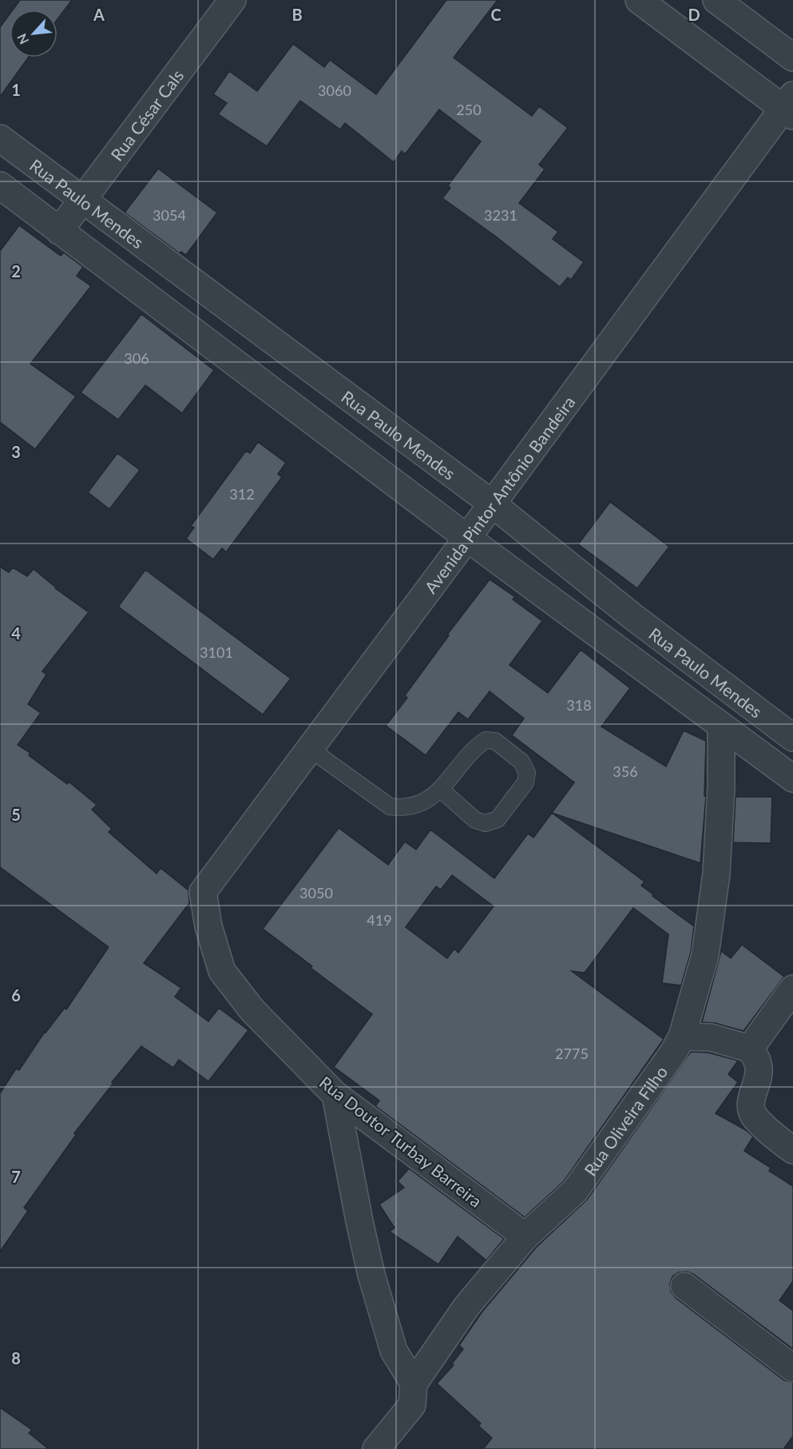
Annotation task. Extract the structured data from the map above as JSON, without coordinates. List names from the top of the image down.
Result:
{
  "streets": {
    "street": [
      "Rua César Cals",
      "Rua Paulo Mendes",
      "Avenida Pintor Antônio Bandeira",
      "Rua Oliveira Filho",
      "Rua Doutor Turbay Barreira"
    ]
  },
  "crossings": [
    ["Rua César Cals", "Rua Paulo Mendes"],
    ["Rua Paulo Mendes", "Avenida Pintor Antônio Bandeira"],
    ["Rua Paulo Mendes", "Rua Oliveira Filho"],
    ["Avenida Pintor Antônio Bandeira", "Rua Doutor Turbay Barreira"],
    ["Rua Oliveira Filho", "Rua Doutor Turbay Barreira"]
  ],
  "house_numbers": [
    "3060",
    "250",
    "3054",
    "3231",
    "306",
    "312",
    "3101",
    "318",
    "356",
    "3050",
    "419",
    "2775"
  ],
  "north": "bottom left",
  "grid": {
    "columns": [
      "A",
      "B",
      "C",
      "D"
    ],
    "rows": [
      "1",
      "2",
      "3",
      "4",
      "5",
      "6",
      "7",
      "8"
    ]
  }
}
